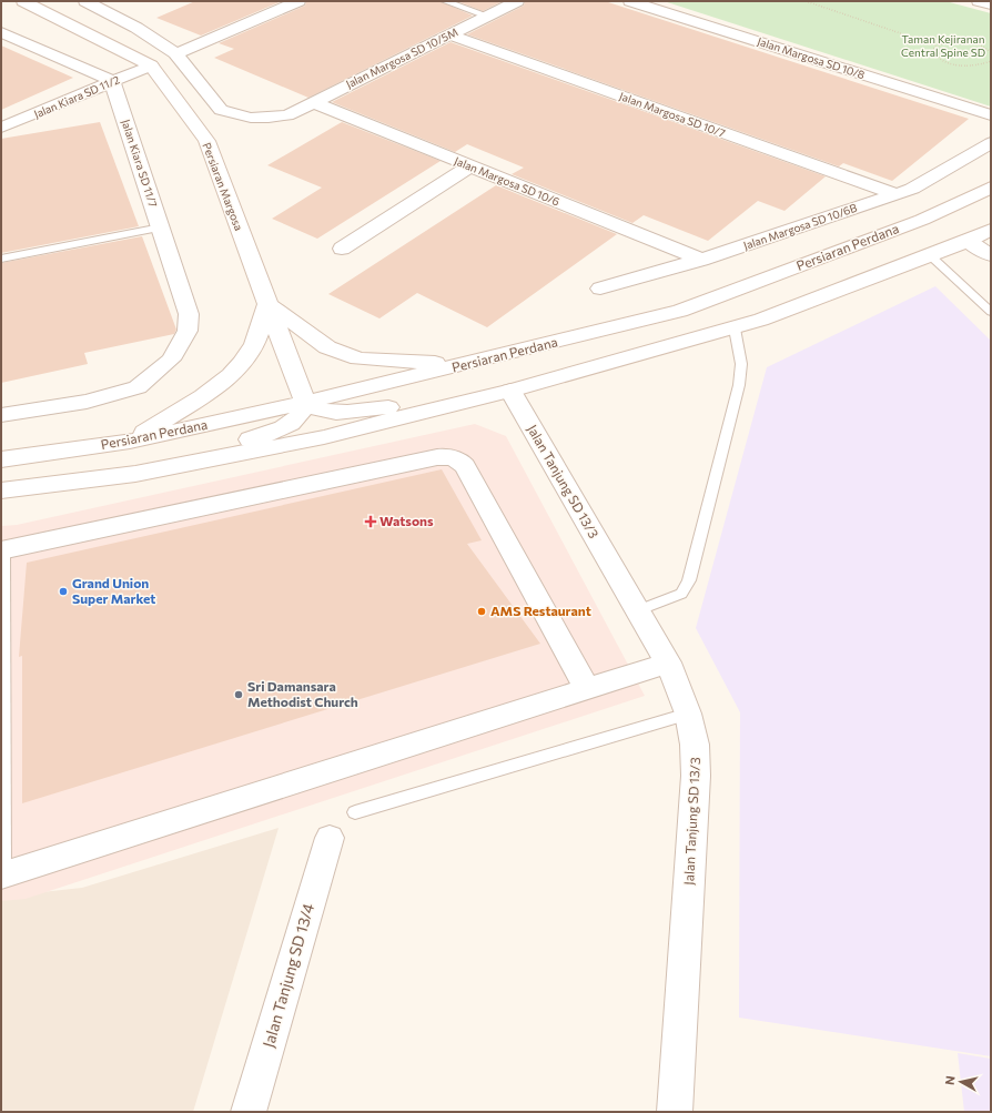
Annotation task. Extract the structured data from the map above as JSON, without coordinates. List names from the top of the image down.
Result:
{
  "streets": {
    "street": [
      "Jalan Margosa SD 10/5M",
      "Jalan Margosa SD 10/8",
      "Jalan Kiara SD 11/2",
      "Jalan Margosa SD 10/7",
      "Jalan Kiara SD 11/7",
      "Jalan Margosa SD 10/6",
      "Persiaran Margosa",
      "Jalan Margosa SD 10/6B",
      "Persiaran Perdana",
      "Jalan Tanjung SD 13/3",
      "Jalan Tanjung SD 13/4"
    ]
  },
  "crossings": [
    ["Jalan Margosa SD 10/5M", "Jalan Margosa SD 10/7"],
    ["Jalan Margosa SD 10/5M", "Jalan Margosa SD 10/6"],
    ["Jalan Kiara SD 11/2", "Jalan Kiara SD 11/7"],
    ["Jalan Kiara SD 11/2", "Persiaran Margosa"],
    ["Jalan Margosa SD 10/7", "Jalan Margosa SD 10/6B"],
    ["Jalan Margosa SD 10/6", "Jalan Margosa SD 10/6B"],
    ["Persiaran Margosa", "Persiaran Perdana"]
  ],
  "parks": ["Taman Kejiranan Central Spine SD"],
  "places": {
    "health": ["Watsons"],
    "other": ["Grand Union Super Market", "AMS Restaurant", "Sri Damansara Methodist Church"]
  },
  "north": "left"
}
